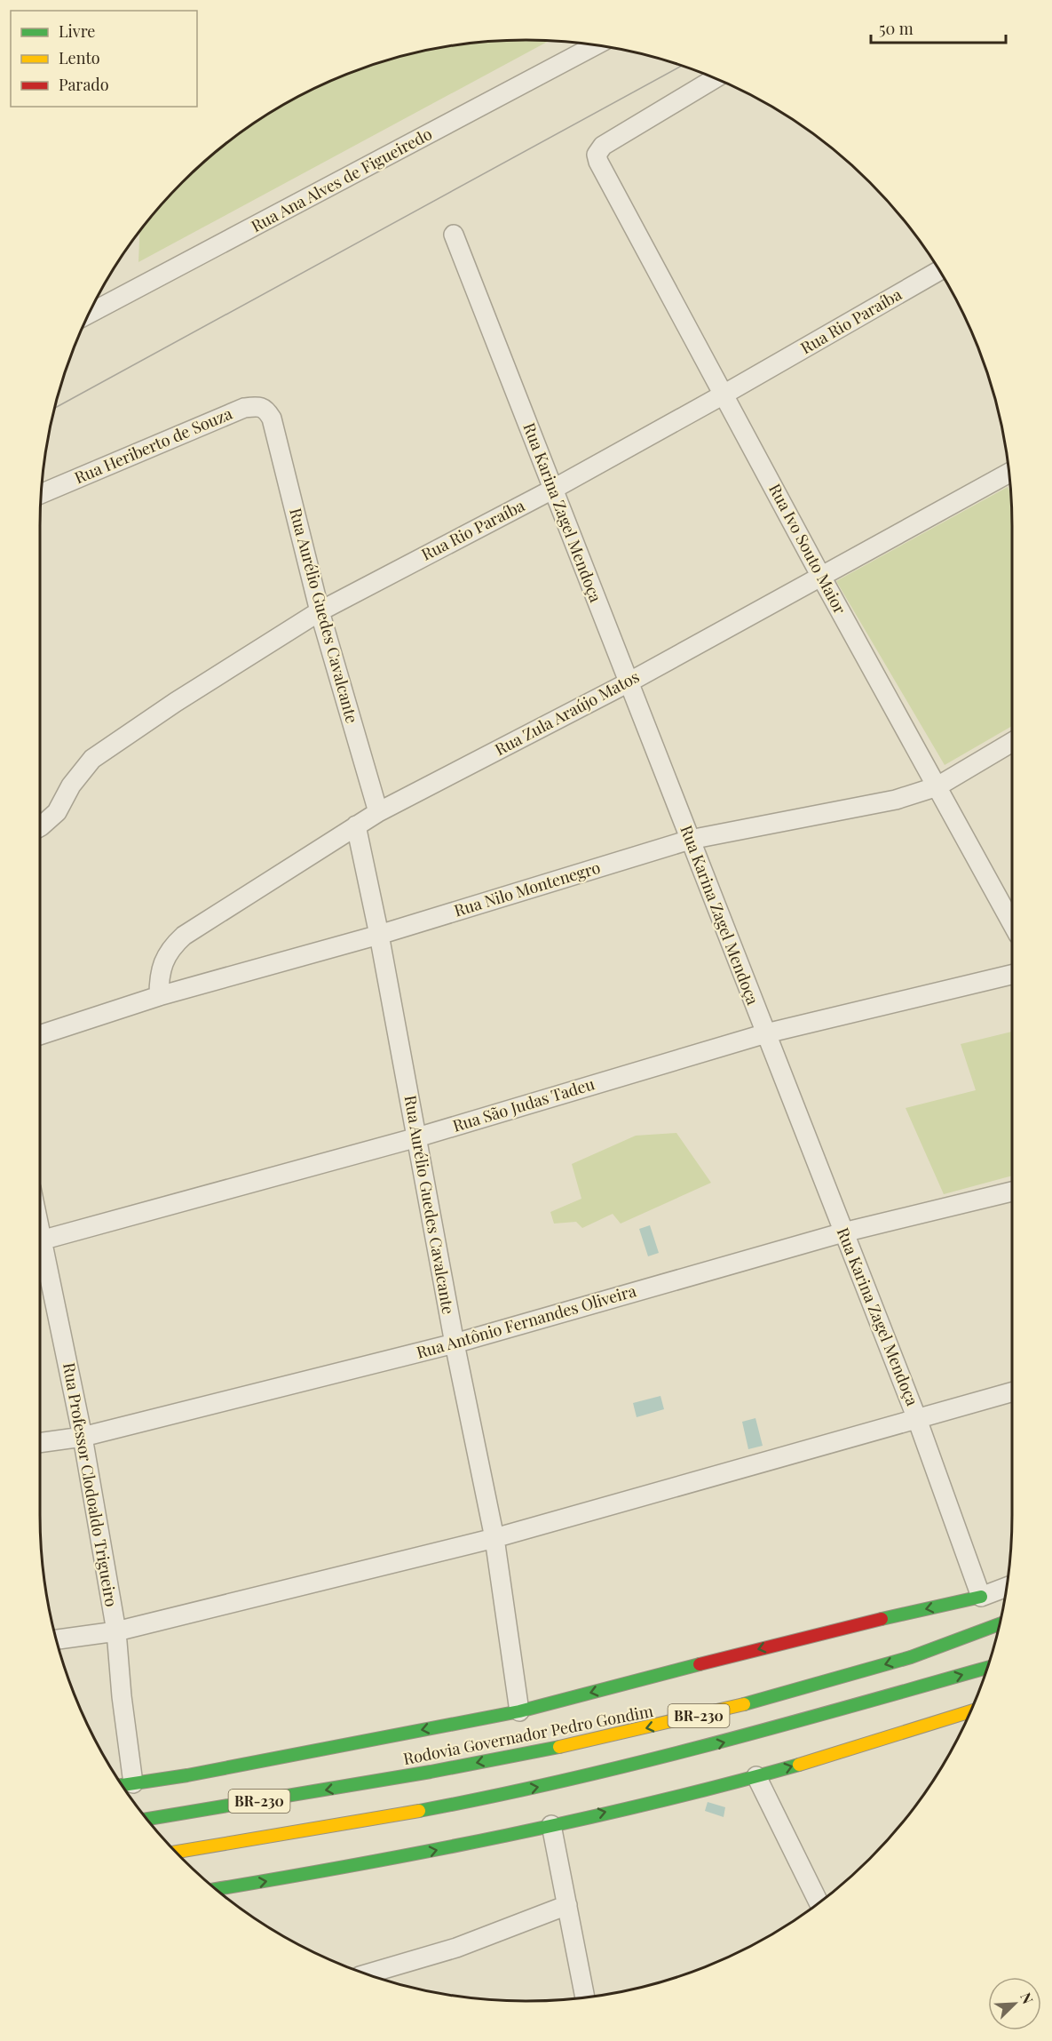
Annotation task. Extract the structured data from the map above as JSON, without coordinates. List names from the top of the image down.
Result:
{
  "streets": {
    "main road": ["BR-230", "Rodovia Governador Pedro Gondim"],
    "street": [
      "Rua Ana Alves de Figueiredo",
      "Rua Rio Paraíba",
      "Rua Heriberto de Souza",
      "Rua Karina Zagel Mendoça",
      "Rua Ivo Souto Maior",
      "Rua Aurélio Guedes Cavalcante",
      "Rua Zula Araújo Matos",
      "Rua Nilo Montenegro",
      "Rua São Judas Tadeu",
      "Rua Antônio Fernandes Oliveira",
      "Rua Professor Clodoaldo Trigueiro"
    ]
  },
  "crossings": [
    ["Rua Rio Paraíba", "Rua Karina Zagel Mendoça"],
    ["Rua Rio Paraíba", "Rua Ivo Souto Maior"],
    ["Rua Rio Paraíba", "Rua Aurélio Guedes Cavalcante"],
    ["Rua Heriberto de Souza", "Rua Aurélio Guedes Cavalcante"],
    ["Rua Karina Zagel Mendoça", "Rua Zula Araújo Matos"],
    ["Rua Karina Zagel Mendoça", "Rua Nilo Montenegro"],
    ["Rua Karina Zagel Mendoça", "Rua São Judas Tadeu"],
    ["Rua Karina Zagel Mendoça", "Rua Antônio Fernandes Oliveira"],
    ["Rua Ivo Souto Maior", "Rua Zula Araújo Matos"],
    ["Rua Ivo Souto Maior", "Rua Nilo Montenegro"],
    ["Rua Aurélio Guedes Cavalcante", "Rua Zula Araújo Matos"],
    ["Rua Aurélio Guedes Cavalcante", "Rua Nilo Montenegro"],
    ["Rua Aurélio Guedes Cavalcante", "Rua São Judas Tadeu"],
    ["Rua Aurélio Guedes Cavalcante", "Rua Antônio Fernandes Oliveira"],
    ["Rua Zula Araújo Matos", "Rua Nilo Montenegro"],
    ["Rua Antônio Fernandes Oliveira", "Rua Professor Clodoaldo Trigueiro"]
  ],
  "legend": ["Livre", "Lento", "Parado"],
  "scale_bar": "50 m",
  "north": "top right"
}
